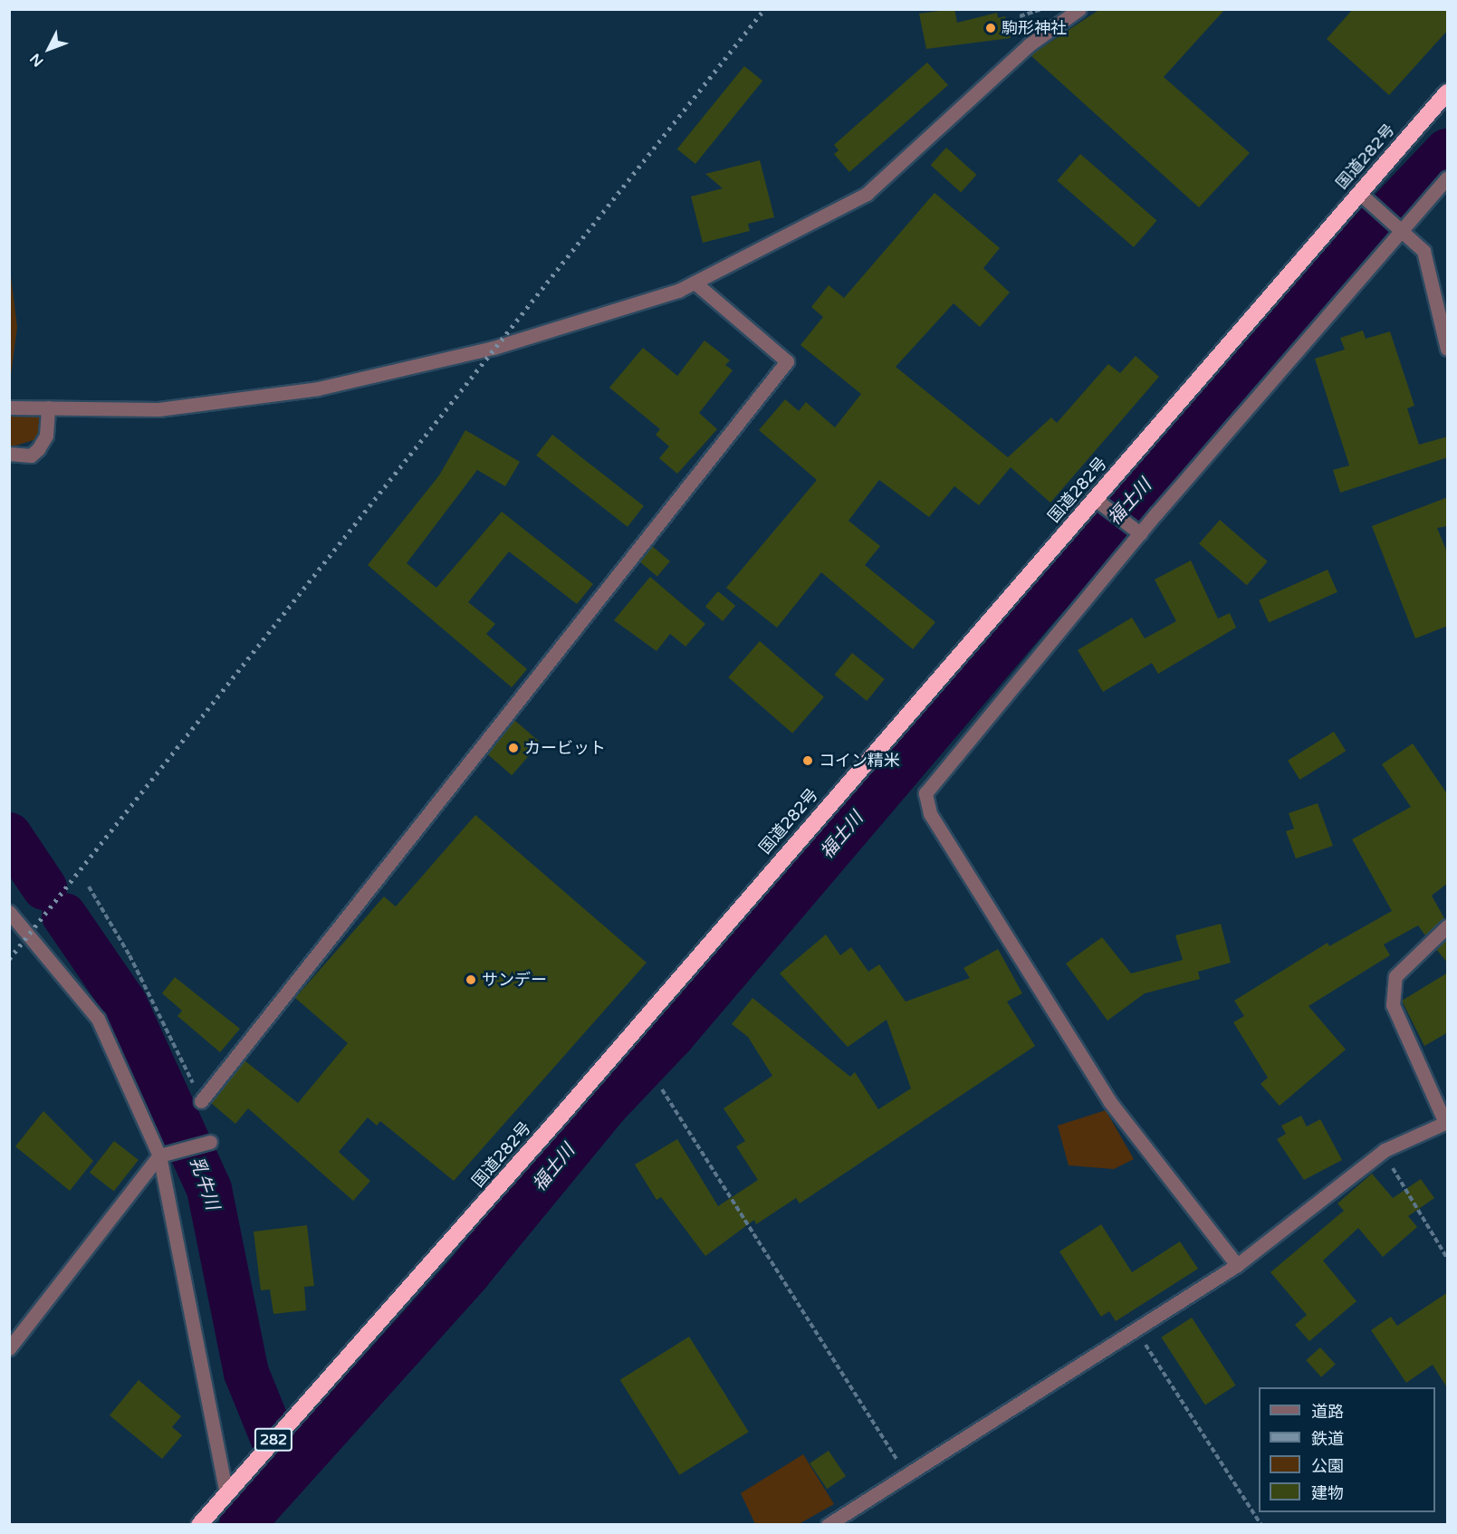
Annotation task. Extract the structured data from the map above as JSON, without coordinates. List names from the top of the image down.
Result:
{
  "streets": {
    "highway": ["国道282号", "282"]
  },
  "water": ["福士川", "乳牛川"],
  "places": [
    "駒形神社",
    "カービット",
    "コイン精米",
    "サンデー"
  ],
  "legend": [
    "道路",
    "鉄道",
    "公園",
    "建物"
  ],
  "north": "bottom left"
}
